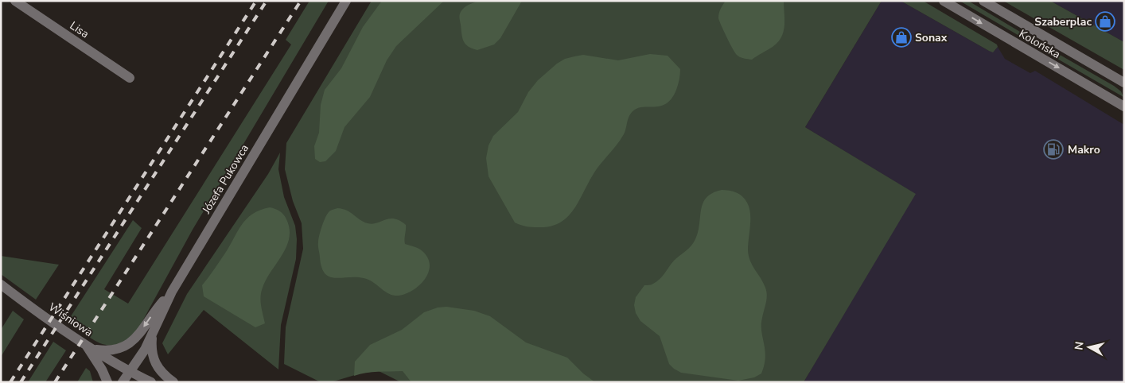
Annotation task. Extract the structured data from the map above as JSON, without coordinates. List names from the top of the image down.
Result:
{
  "streets": {
    "street": [
      "Lisa",
      "Kolońska",
      "Józefa Pukowca",
      "Wiśniowa"
    ]
  },
  "crossings": [
    ["Józefa Pukowca", "Wiśniowa"]
  ],
  "places": {
    "shop": ["Szaberplac", "Sonax"],
    "fuel station": ["Makro"]
  },
  "north": "left"
}
